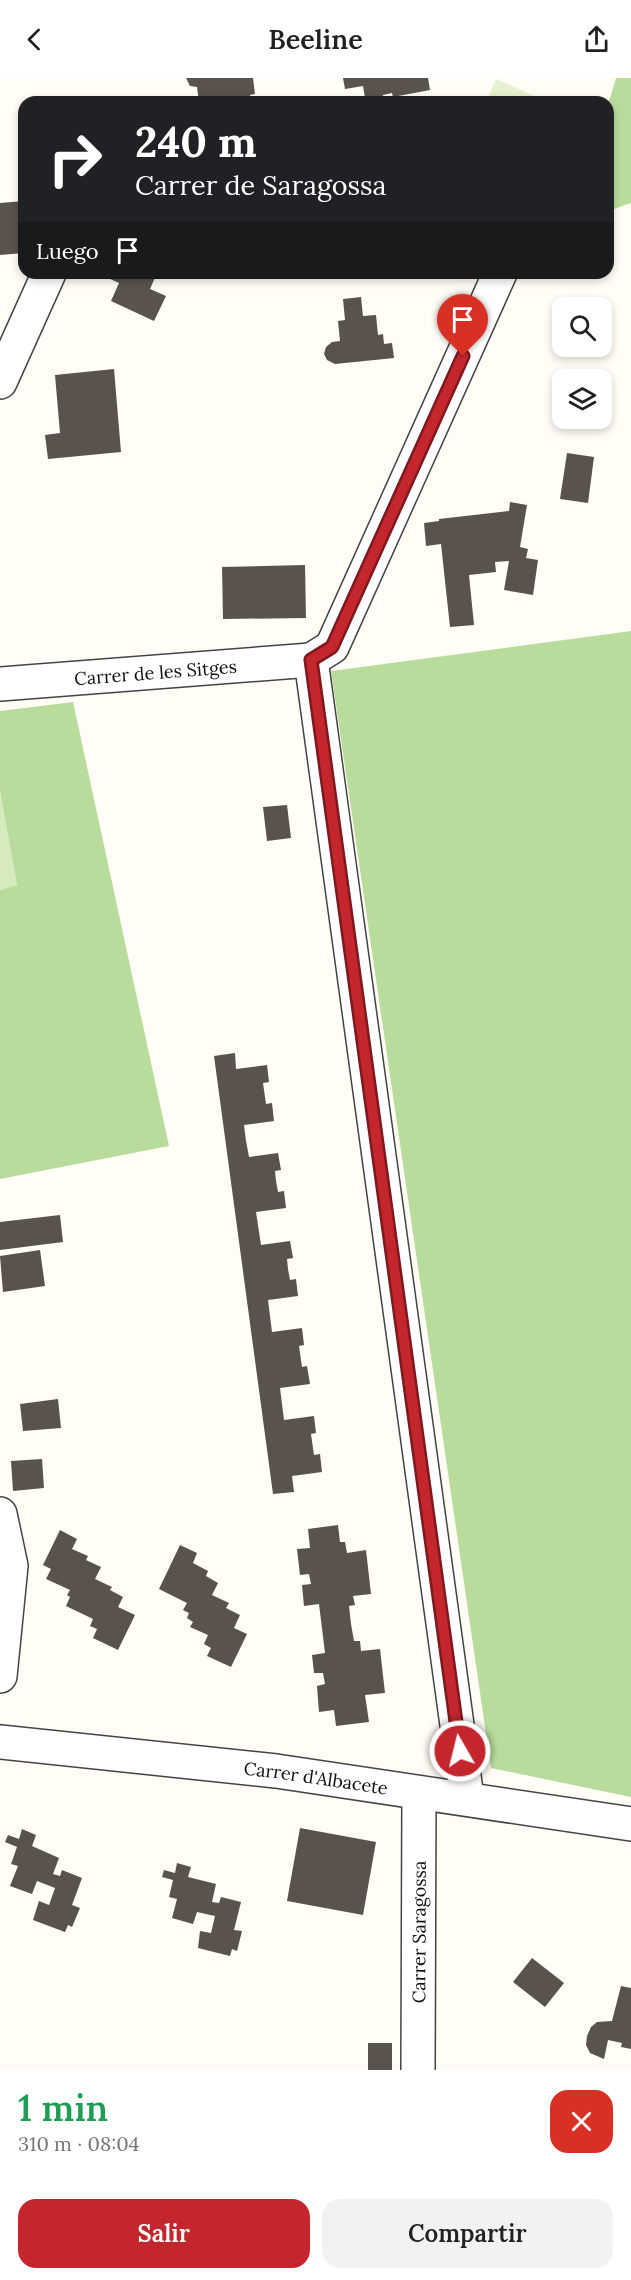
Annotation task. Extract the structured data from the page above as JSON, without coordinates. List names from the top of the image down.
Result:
{
  "streets": {
    "street": ["Carrer de les Sitges", "Carrer d'Albacete", "Carrer Saragossa"]
  },
  "crossings": [
    ["Carrer d'Albacete", "Carrer Saragossa"]
  ],
  "page": {
    "header": "Beeline",
    "turn": ["240 m", "Carrer de Saragossa"],
    "then": "Luego",
    "heading": ["1 min", "310 m · 08:04"],
    "buttons": ["Salir", "Compartir"]
  }
}
